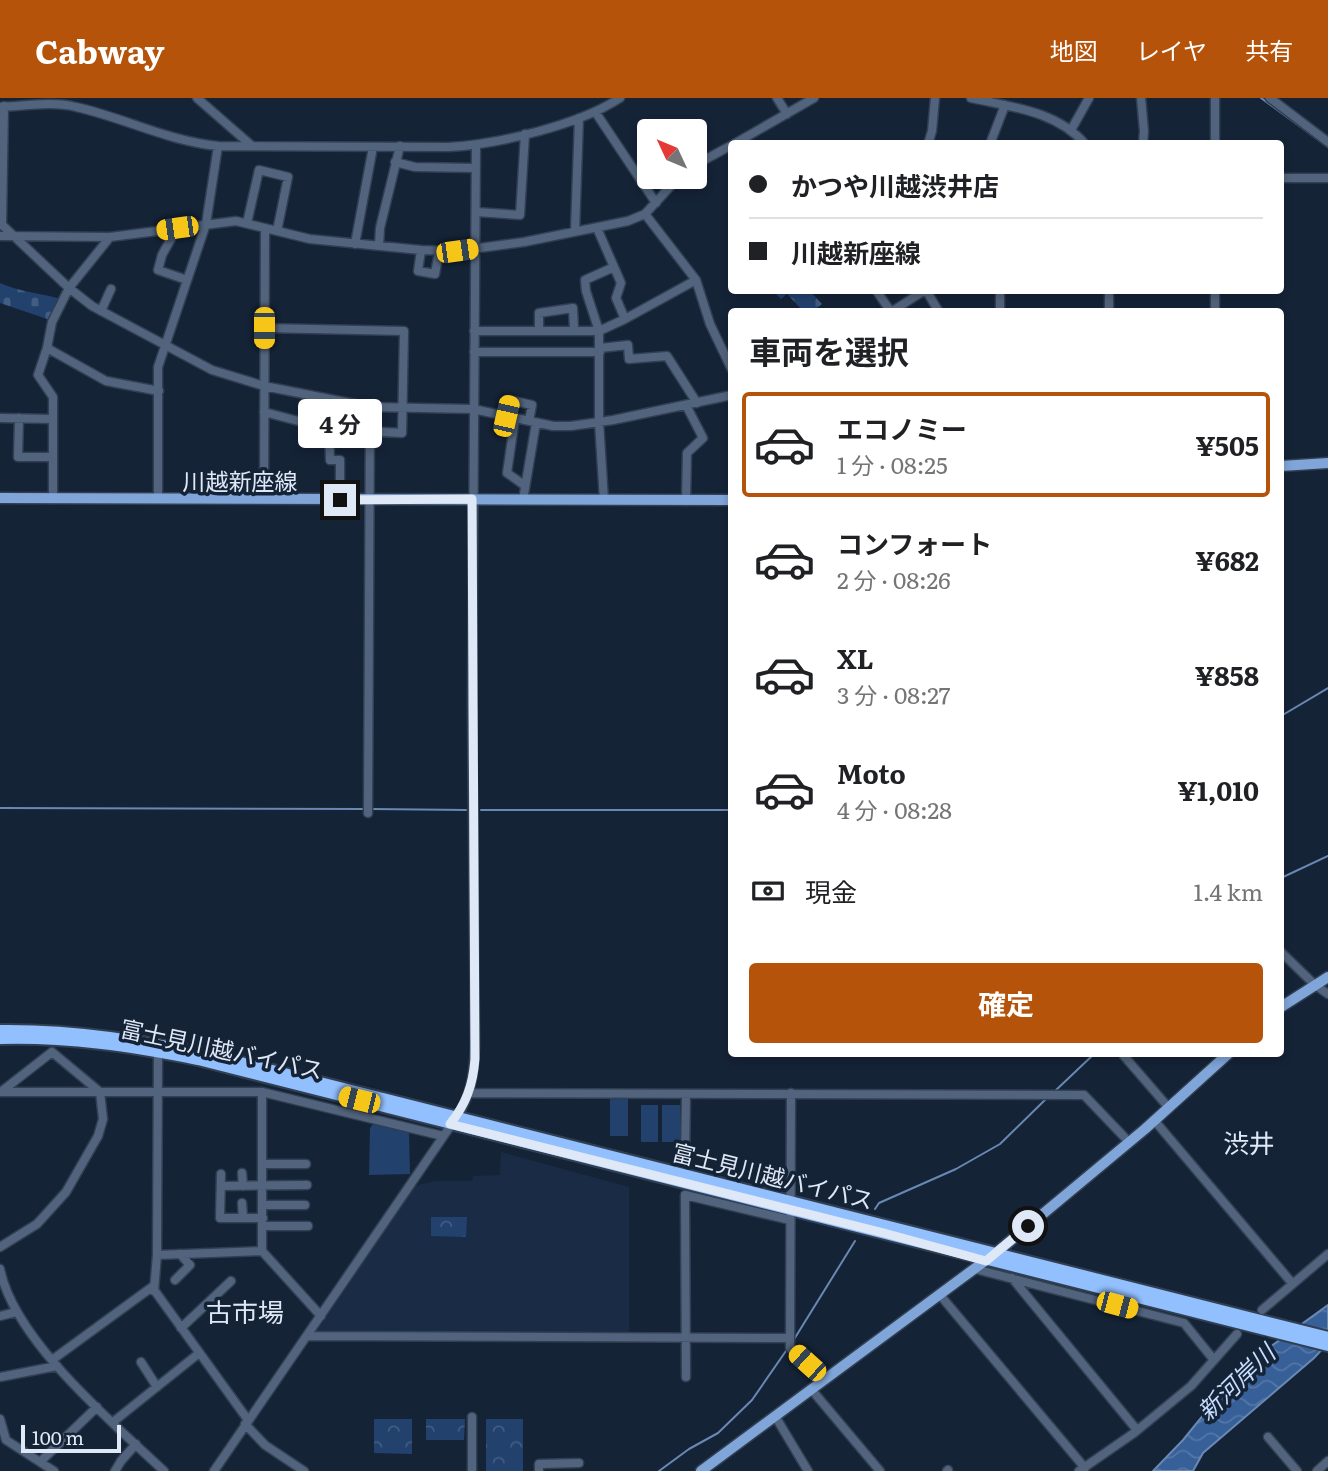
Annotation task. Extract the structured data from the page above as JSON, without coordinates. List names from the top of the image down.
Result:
{
  "streets": {
    "highway": ["富士見川越バイパス"],
    "main road": ["川越新座線"]
  },
  "districts": ["渋井", "古市場"],
  "water": ["新河岸川"],
  "scale_bar": "100 m",
  "north": "top left",
  "page": {
    "header": "Cabway",
    "nav": ["地図", "レイヤ", "共有"],
    "banner": ["かつや川越渋井店", "川越新座線"],
    "heading": "車両を選択",
    "list": [
      {
        "name": "エコノミー",
        "note": "1 分 · 08:25",
        "value": "¥505"
      },
      {
        "name": "コンフォート",
        "note": "2 分 · 08:26",
        "value": "¥682"
      },
      {
        "name": "XL",
        "note": "3 分 · 08:27",
        "value": "¥858"
      },
      {
        "name": "Moto",
        "note": "4 分 · 08:28",
        "value": "¥1,010"
      }
    ],
    "bubble": "4 分",
    "pay": ["現金", "1.4 km"],
    "buttons": "確定",
    "scale": "100 m"
  }
}
